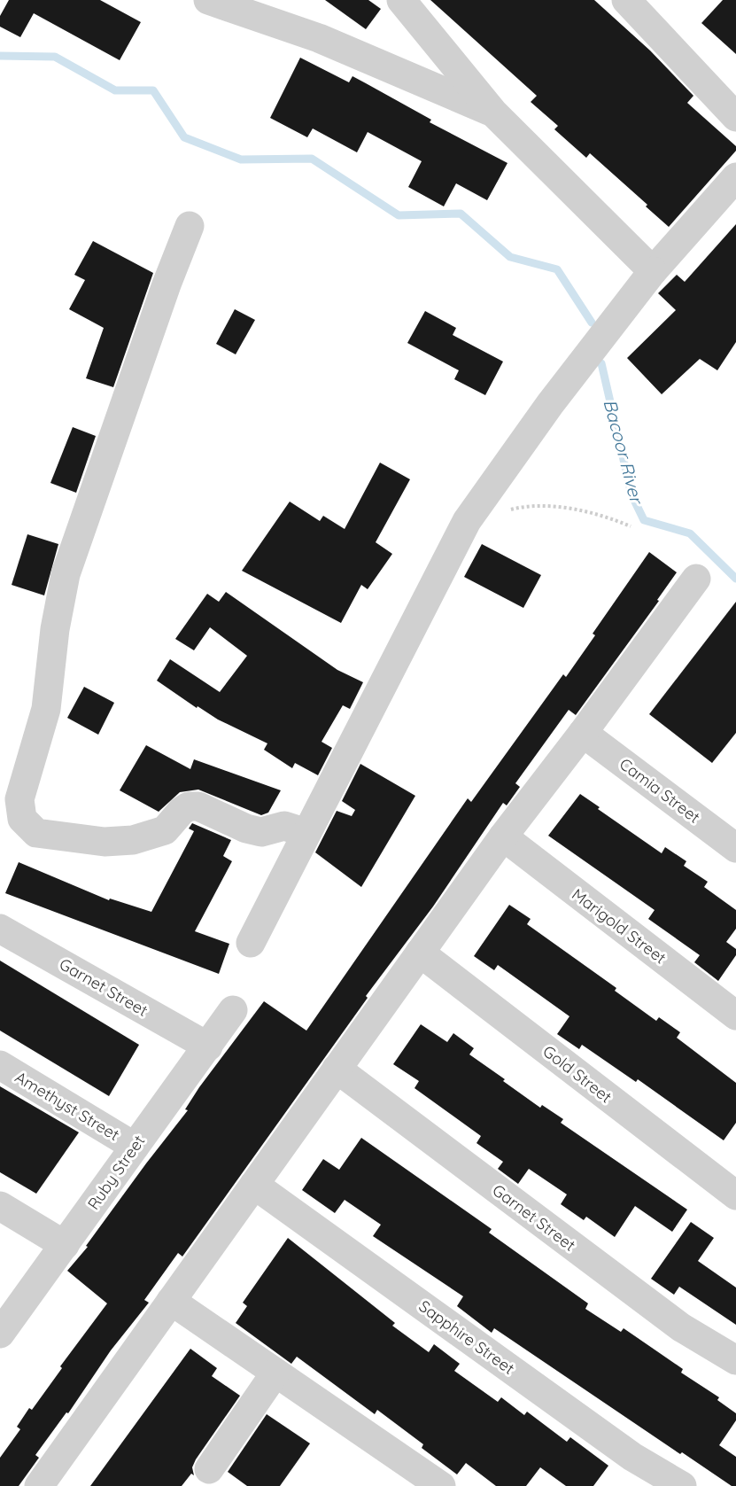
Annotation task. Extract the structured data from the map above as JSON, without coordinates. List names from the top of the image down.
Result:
{
  "streets": {
    "street": [
      "Camia Street",
      "Marigold Street",
      "Garnet Street",
      "Gold Street",
      "Amethyst Street",
      "Ruby Street",
      "Sapphire Street"
    ]
  },
  "crossings": [
    ["Garnet Street", "Ruby Street"],
    ["Amethyst Street", "Ruby Street"]
  ],
  "water": ["Bacoor River"]
}
